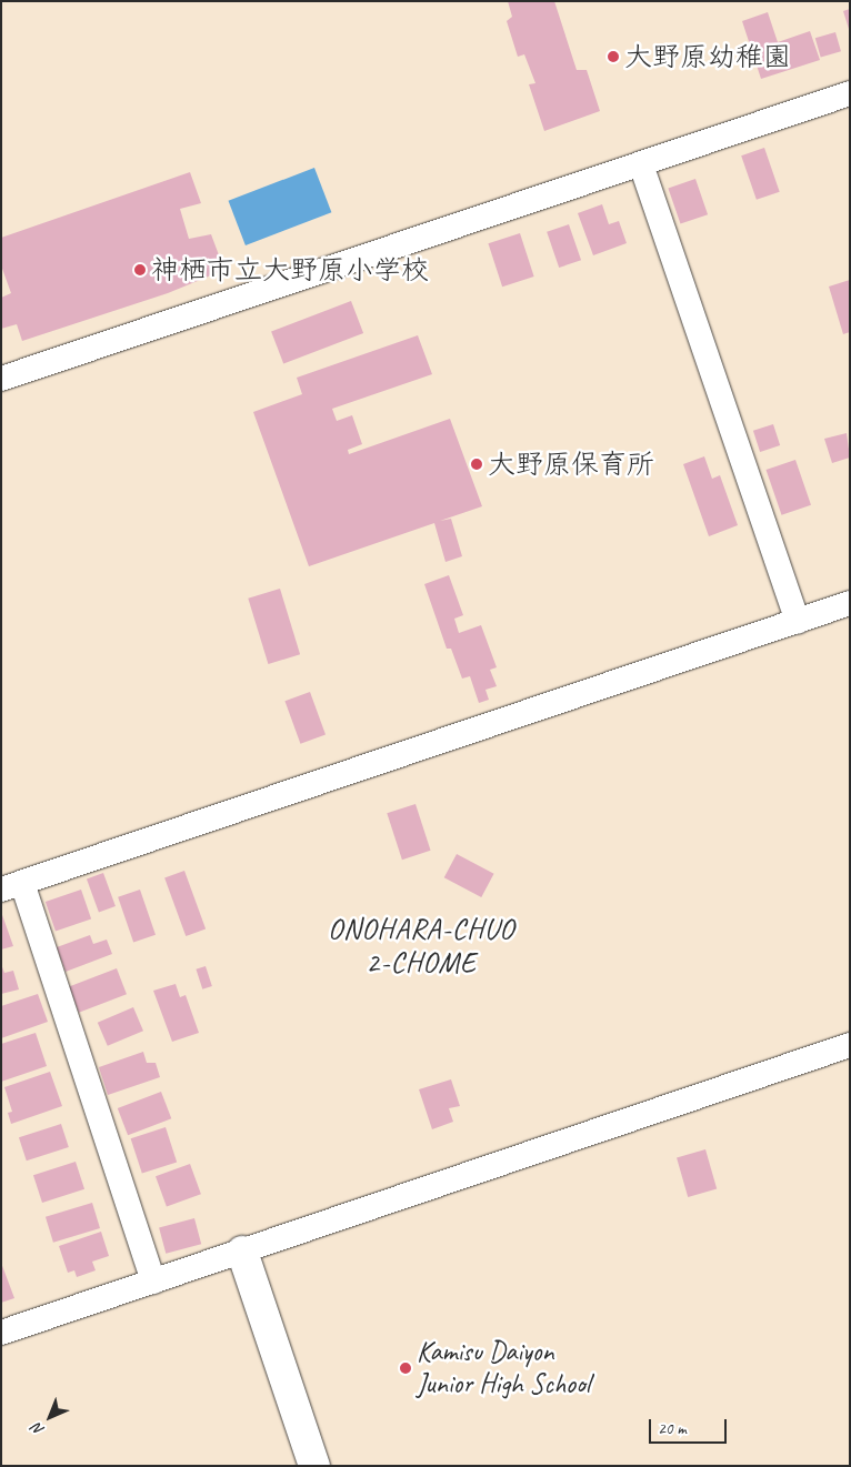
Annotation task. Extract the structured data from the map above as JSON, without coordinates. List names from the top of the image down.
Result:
{
  "districts": ["ONOHARA-CHUO 2-CHOME"],
  "places": [
    "大野原幼稚園",
    "神栖市立大野原小学校",
    "大野原保育所",
    "Kamisu Daiyon Junior High School"
  ],
  "scale_bar": "20 m",
  "north": "bottom left"
}
